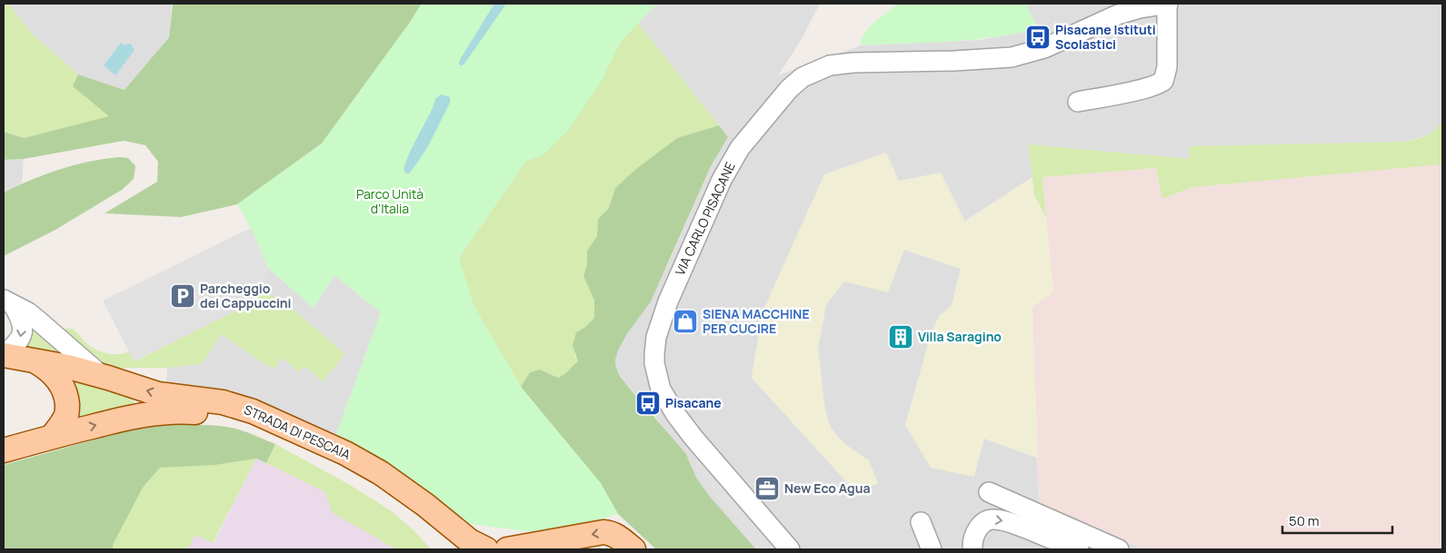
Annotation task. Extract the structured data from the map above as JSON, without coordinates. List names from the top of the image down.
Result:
{
  "streets": {
    "main road": ["STRADA DI PESCAIA"],
    "street": ["VIA CARLO PISACANE"]
  },
  "parks": ["Parco Unità d'Italia"],
  "places": {
    "bus stop": ["Pisacane Istituti Scolastici", "Pisacane"],
    "parking": ["Parcheggio dei Cappuccini"],
    "shop": ["SIENA MACCHINE PER CUCIRE"],
    "building": ["Villa Saragino"],
    "office": ["New Eco Agua"]
  },
  "scale_bar": "50 m"
}
